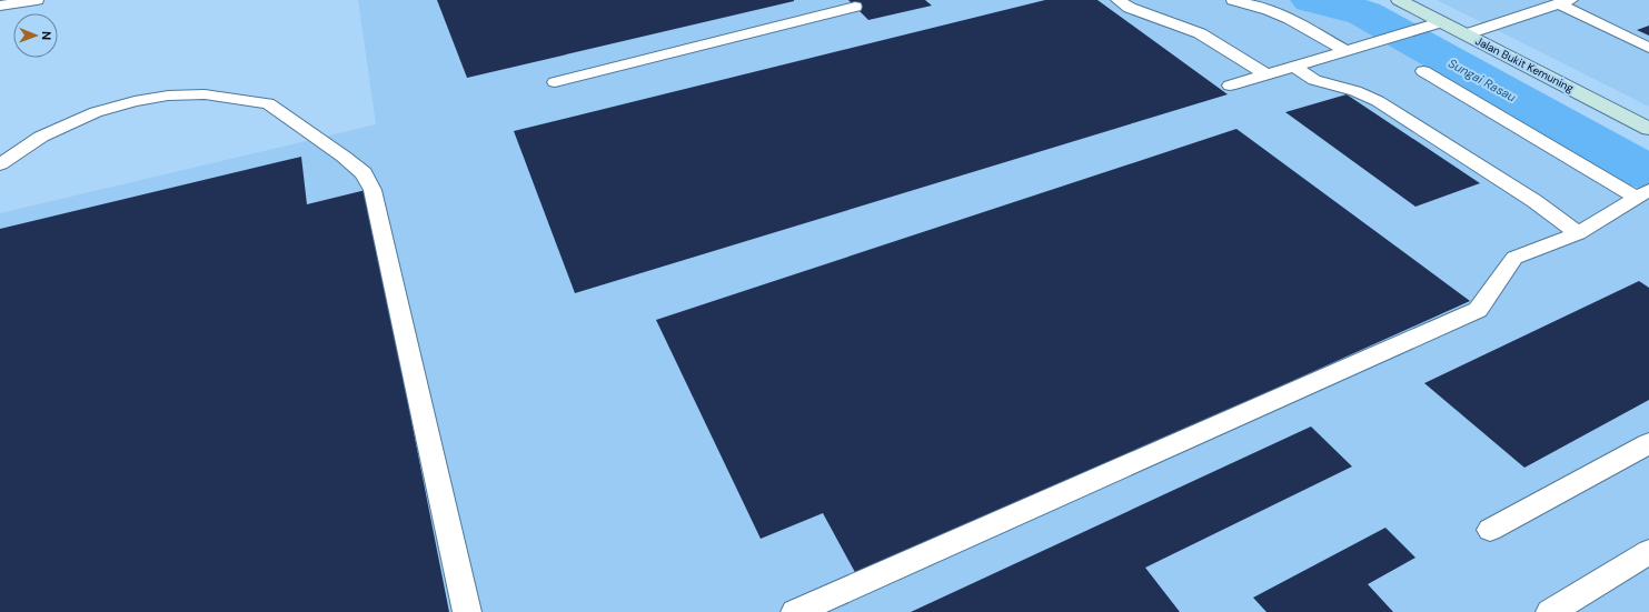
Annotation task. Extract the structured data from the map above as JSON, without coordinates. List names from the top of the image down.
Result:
{
  "streets": {
    "main road": ["Jalan Bukit Kemuning"]
  },
  "water": ["Sungai Rasau"],
  "north": "right"
}
